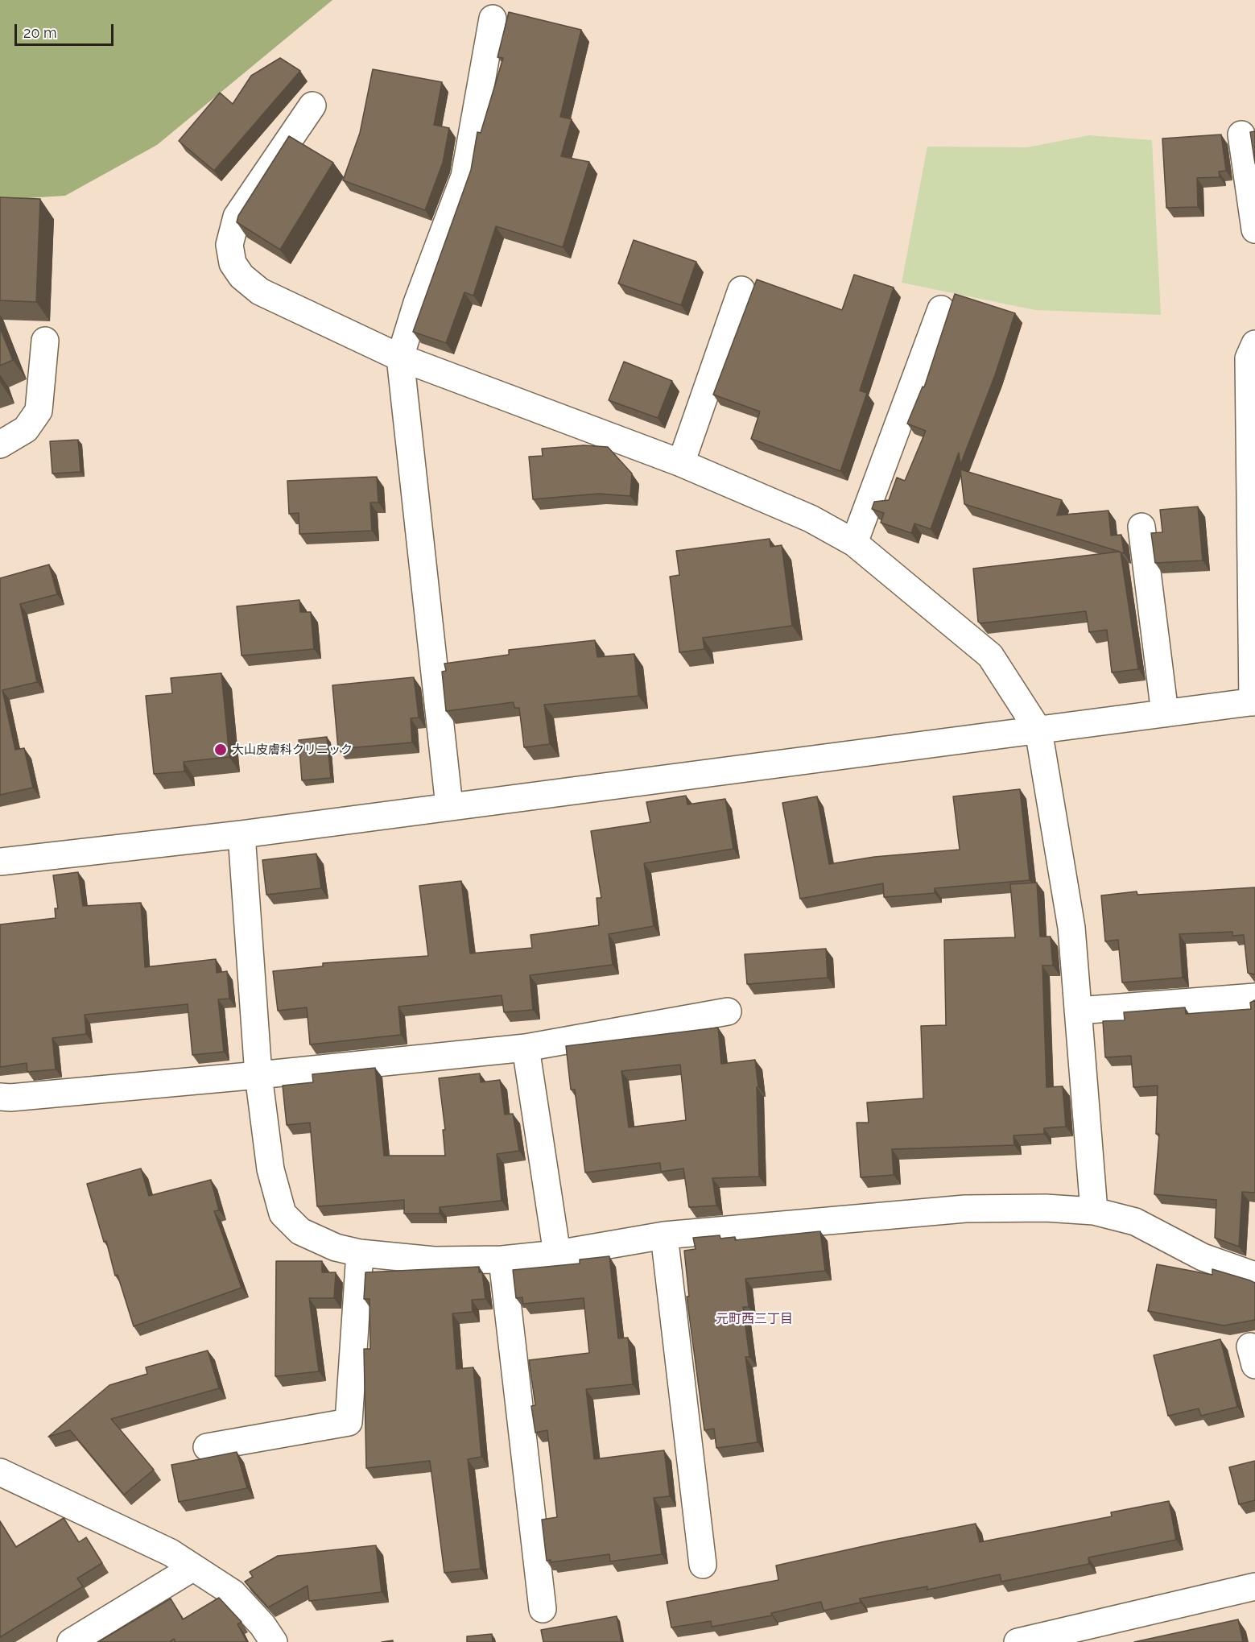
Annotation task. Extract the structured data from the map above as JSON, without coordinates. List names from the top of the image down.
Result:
{
  "districts": ["元町西三丁目"],
  "places": ["大山皮膚科クリニック"],
  "scale_bar": "20 m"
}
